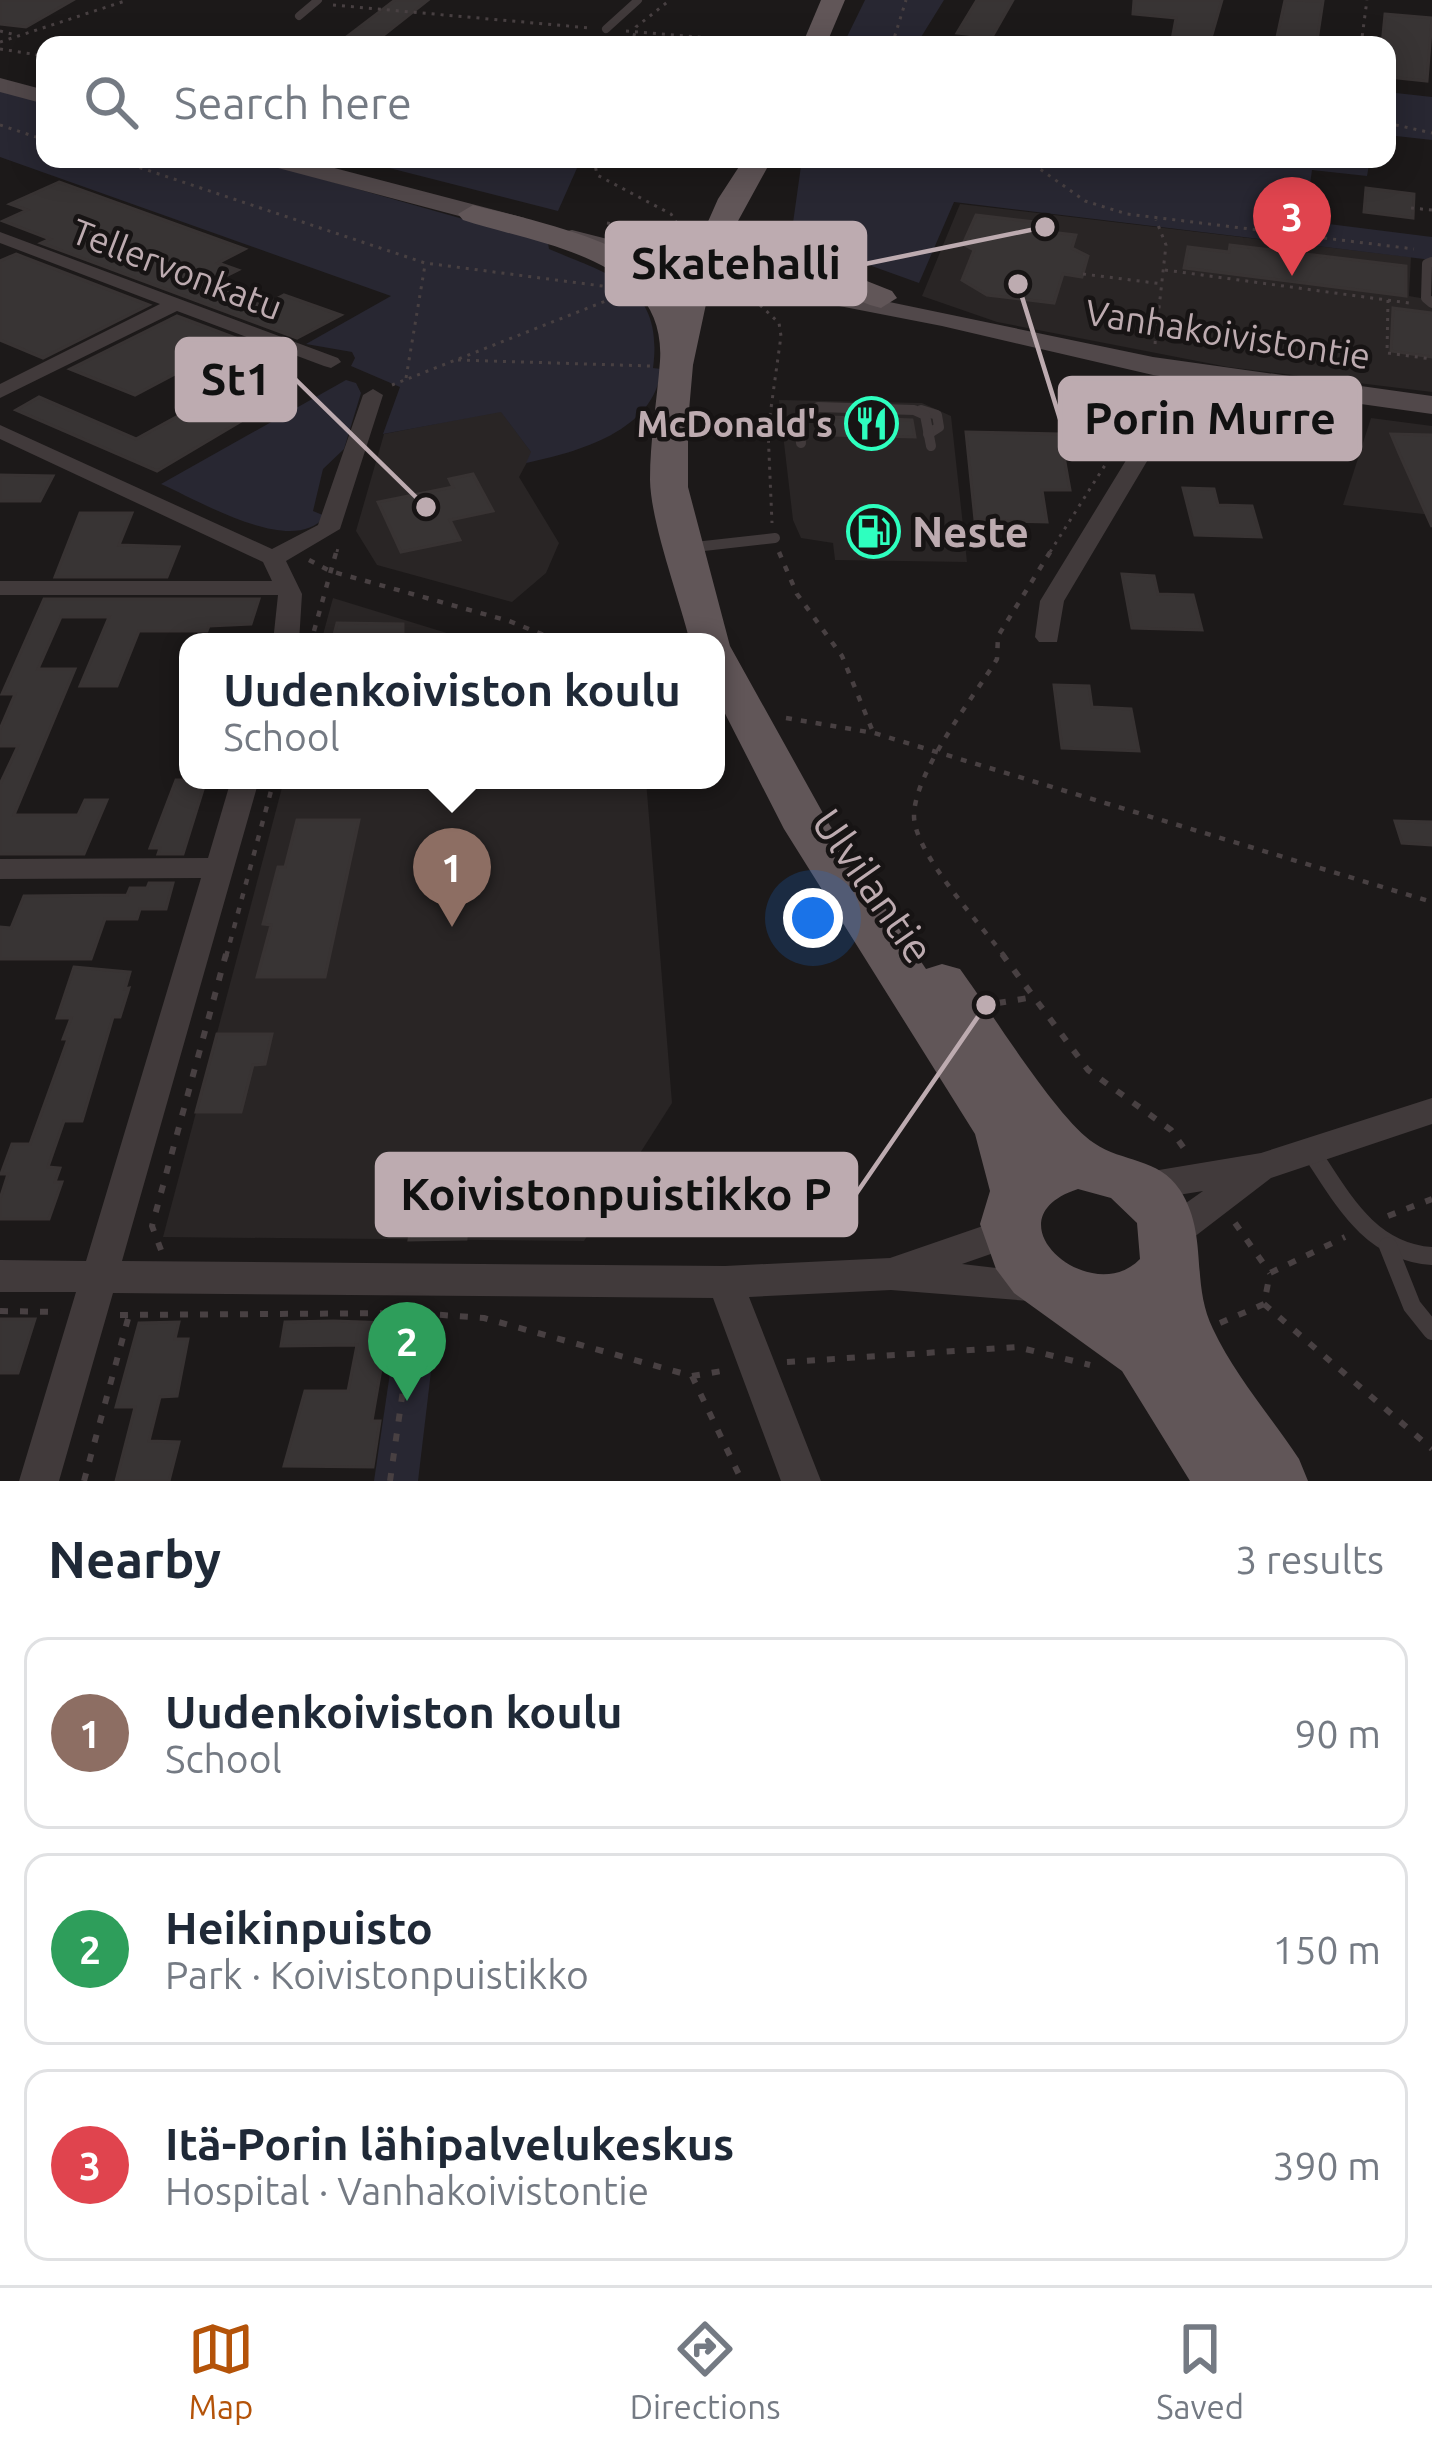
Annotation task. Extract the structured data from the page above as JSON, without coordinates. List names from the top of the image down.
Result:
{
  "streets": {
    "main road": ["Vanhakoivistontie", "Ulvilantie"],
    "street": ["Tellervonkatu"]
  },
  "places": {
    "other": [
      "Skatehalli",
      "Porin Murre",
      "St1",
      "Koivistonpuistikko P"
    ],
    "restaurant": ["McDonald's"],
    "fuel station": ["Neste"]
  },
  "page": {
    "search": "Search here",
    "pins": ["3", "1", "2"],
    "popup": ["Uudenkoiviston koulu", "School"],
    "heading": ["Nearby", "3 results"],
    "list": [
      {
        "mark": "1",
        "name": "Uudenkoiviston koulu",
        "note": "School",
        "value": "90 m"
      },
      {
        "mark": "2",
        "name": "Heikinpuisto",
        "note": "Park · Koivistonpuistikko",
        "value": "150 m"
      },
      {
        "mark": "3",
        "name": "Itä-Porin lähipalvelukeskus",
        "note": "Hospital · Vanhakoivistontie",
        "value": "390 m"
      }
    ],
    "nav": ["Map", "Directions", "Saved"]
  }
}
